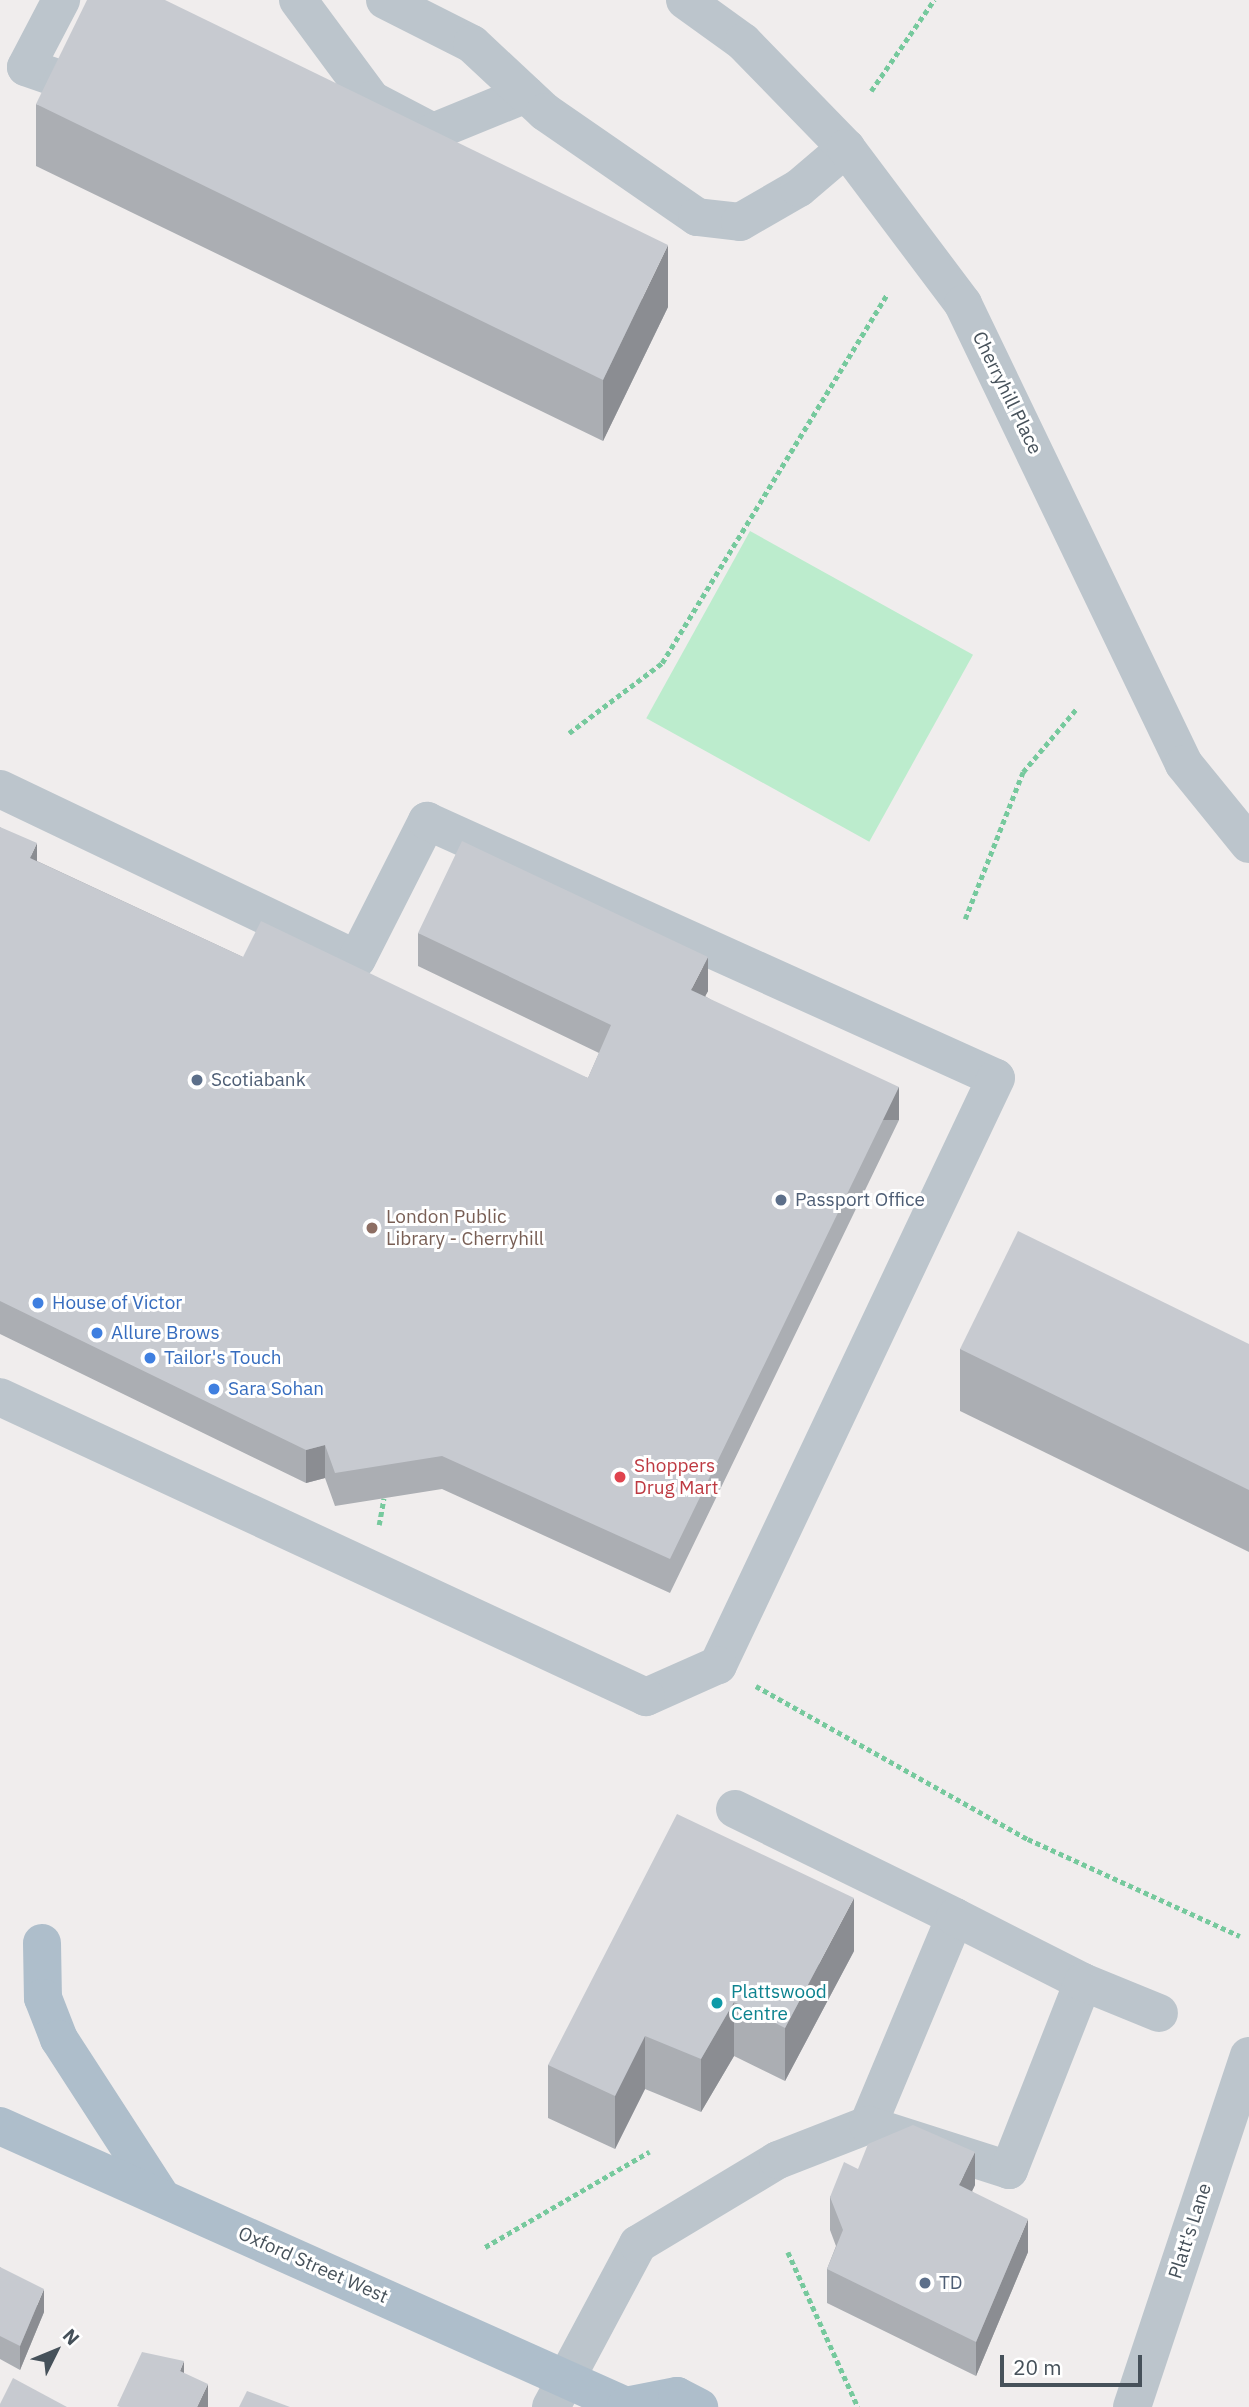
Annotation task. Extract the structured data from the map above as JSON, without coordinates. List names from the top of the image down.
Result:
{
  "streets": {
    "main road": ["Oxford Street West"],
    "street": ["Cherryhill Place", "Platt's Lane"]
  },
  "places": [
    "Scotiabank",
    "Passport Office",
    "London Public Library - Cherryhill",
    "House of Victor",
    "Allure Brows",
    "Tailor's Touch",
    "Sara Sohan",
    "Shoppers Drug Mart",
    "Plattswood Centre",
    "TD"
  ],
  "scale_bar": "20 m",
  "north": "top right"
}
